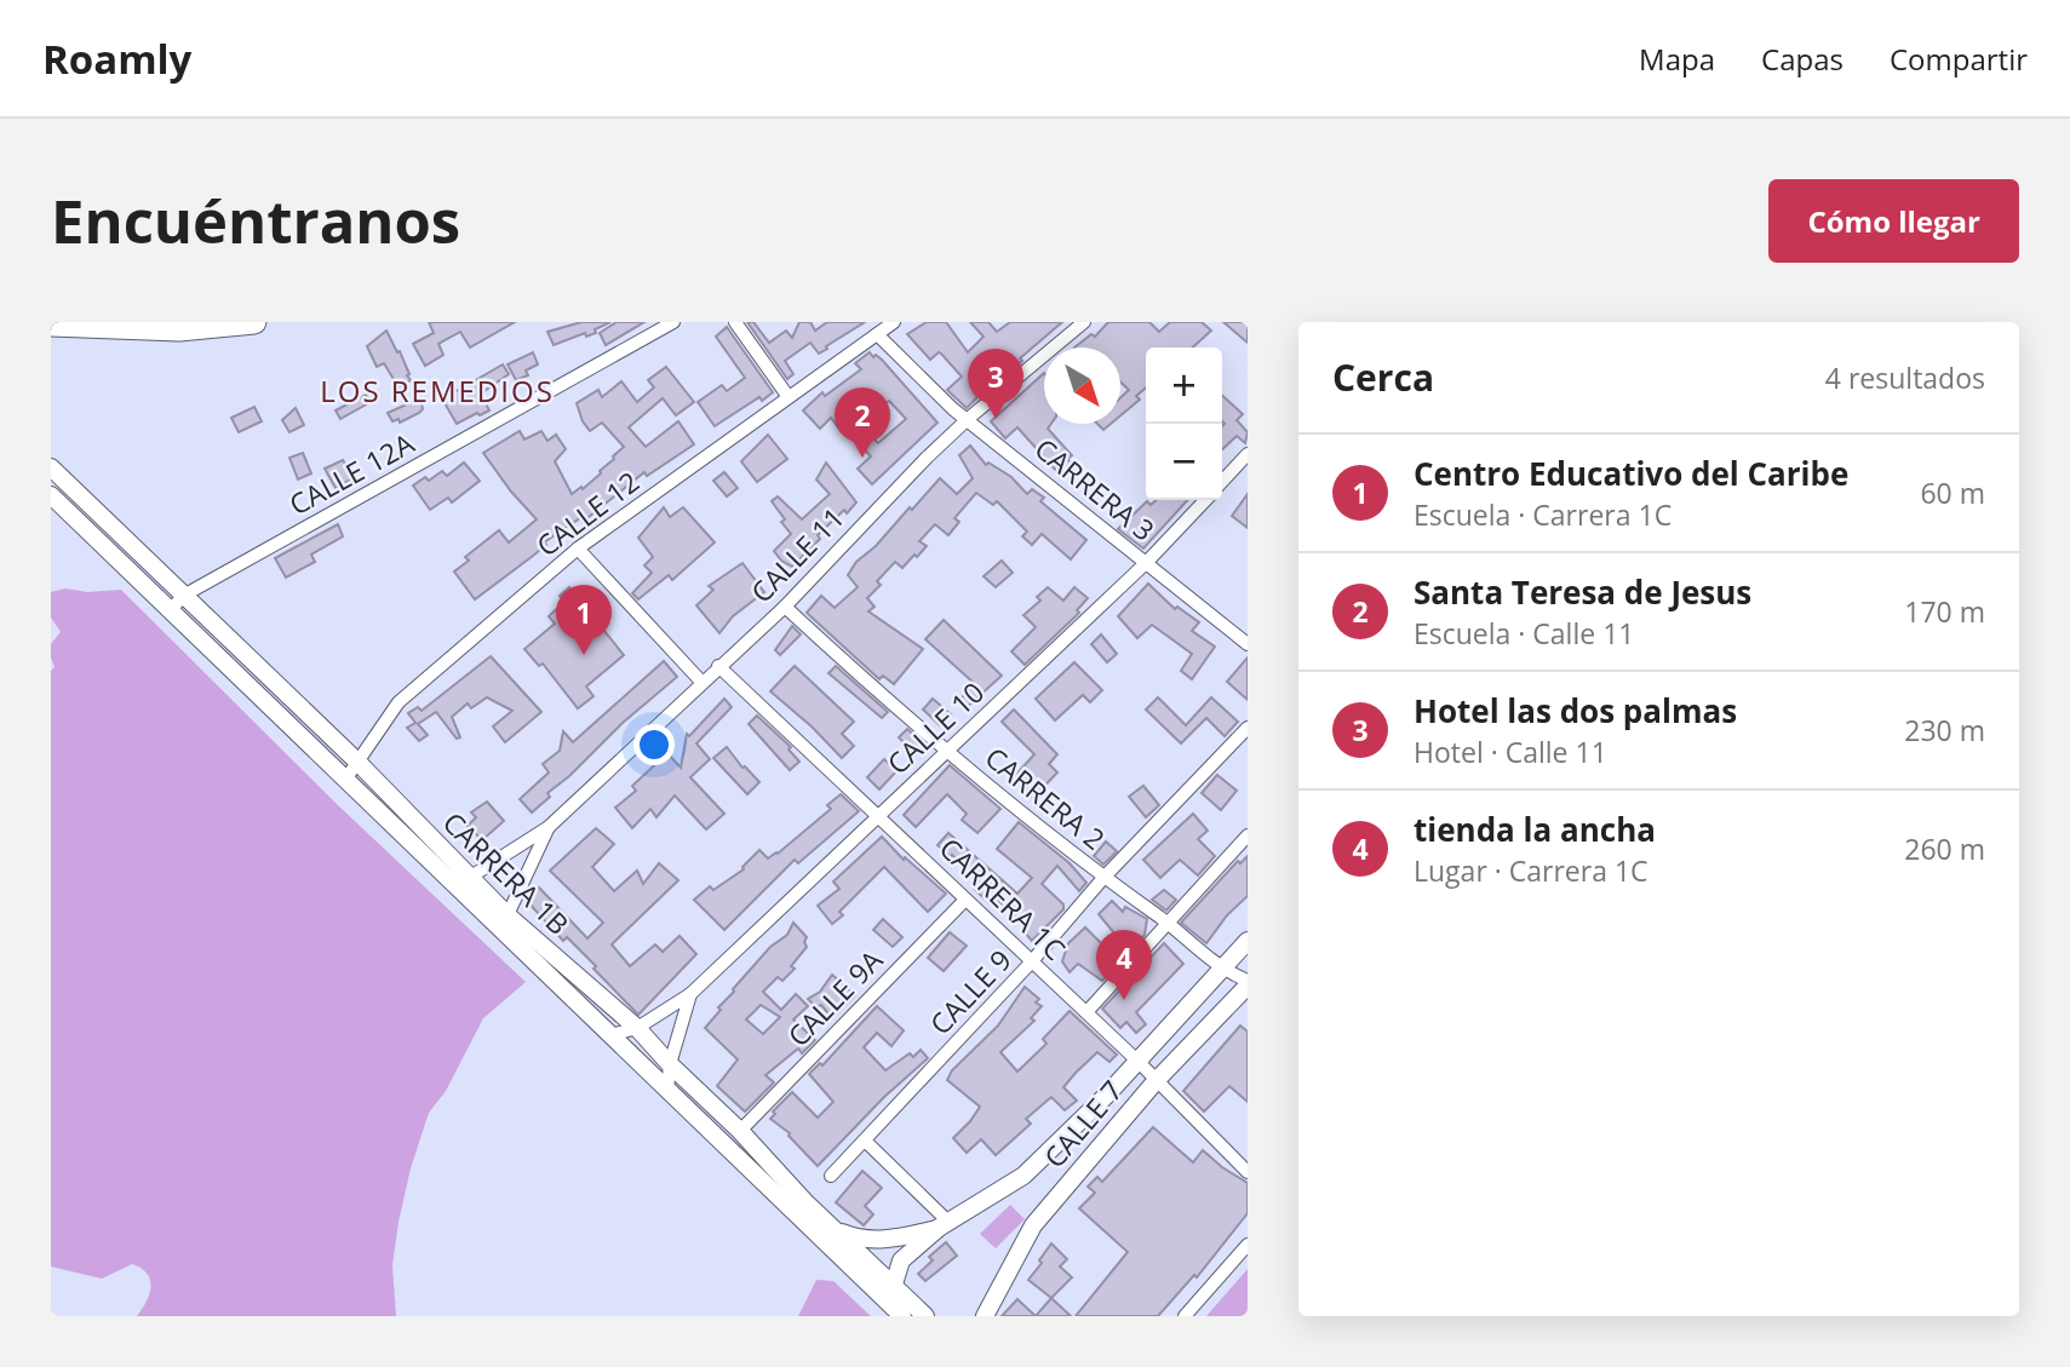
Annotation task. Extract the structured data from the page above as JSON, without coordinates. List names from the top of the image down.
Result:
{
  "streets": {
    "street": [
      "CALLE 12A",
      "CARRERA 3",
      "CALLE 12",
      "CALLE 11",
      "CALLE 10",
      "CARRERA 2",
      "CARRERA 1B",
      "CARRERA 1C",
      "CALLE 9",
      "CALLE 9A",
      "CALLE 7"
    ]
  },
  "crossings": [
    ["CALLE 12A", "CARRERA 1B"],
    ["CARRERA 3", "CALLE 12"],
    ["CARRERA 3", "CALLE 11"],
    ["CARRERA 3", "CALLE 10"],
    ["CALLE 12", "CARRERA 1B"],
    ["CALLE 11", "CARRERA 2"],
    ["CALLE 11", "CARRERA 1C"],
    ["CALLE 10", "CARRERA 2"],
    ["CALLE 10", "CARRERA 1B"],
    ["CALLE 10", "CARRERA 1C"],
    ["CARRERA 2", "CALLE 9"],
    ["CARRERA 2", "CALLE 7"],
    ["CARRERA 1B", "CALLE 9A"],
    ["CARRERA 1C", "CALLE 9"],
    ["CARRERA 1C", "CALLE 9A"],
    ["CARRERA 1C", "CALLE 7"]
  ],
  "districts": ["LOS REMEDIOS"],
  "north": "bottom right",
  "page": {
    "header": "Roamly",
    "nav": ["Mapa", "Capas", "Compartir"],
    "buttons": "Cómo llegar",
    "title": "Encuéntranos",
    "heading": ["Cerca", "4 resultados"],
    "map_buttons": ["+", "−"],
    "pins": [
      "3",
      "2",
      "1",
      "4"
    ],
    "list": [
      {
        "mark": "1",
        "name": "Centro Educativo del Caribe",
        "note": "Escuela · Carrera 1C",
        "value": "60 m"
      },
      {
        "mark": "2",
        "name": "Santa Teresa de Jesus",
        "note": "Escuela · Calle 11",
        "value": "170 m"
      },
      {
        "mark": "3",
        "name": "Hotel las dos palmas",
        "note": "Hotel · Calle 11",
        "value": "230 m"
      },
      {
        "mark": "4",
        "name": "tienda la ancha",
        "note": "Lugar · Carrera 1C",
        "value": "260 m"
      }
    ]
  }
}
